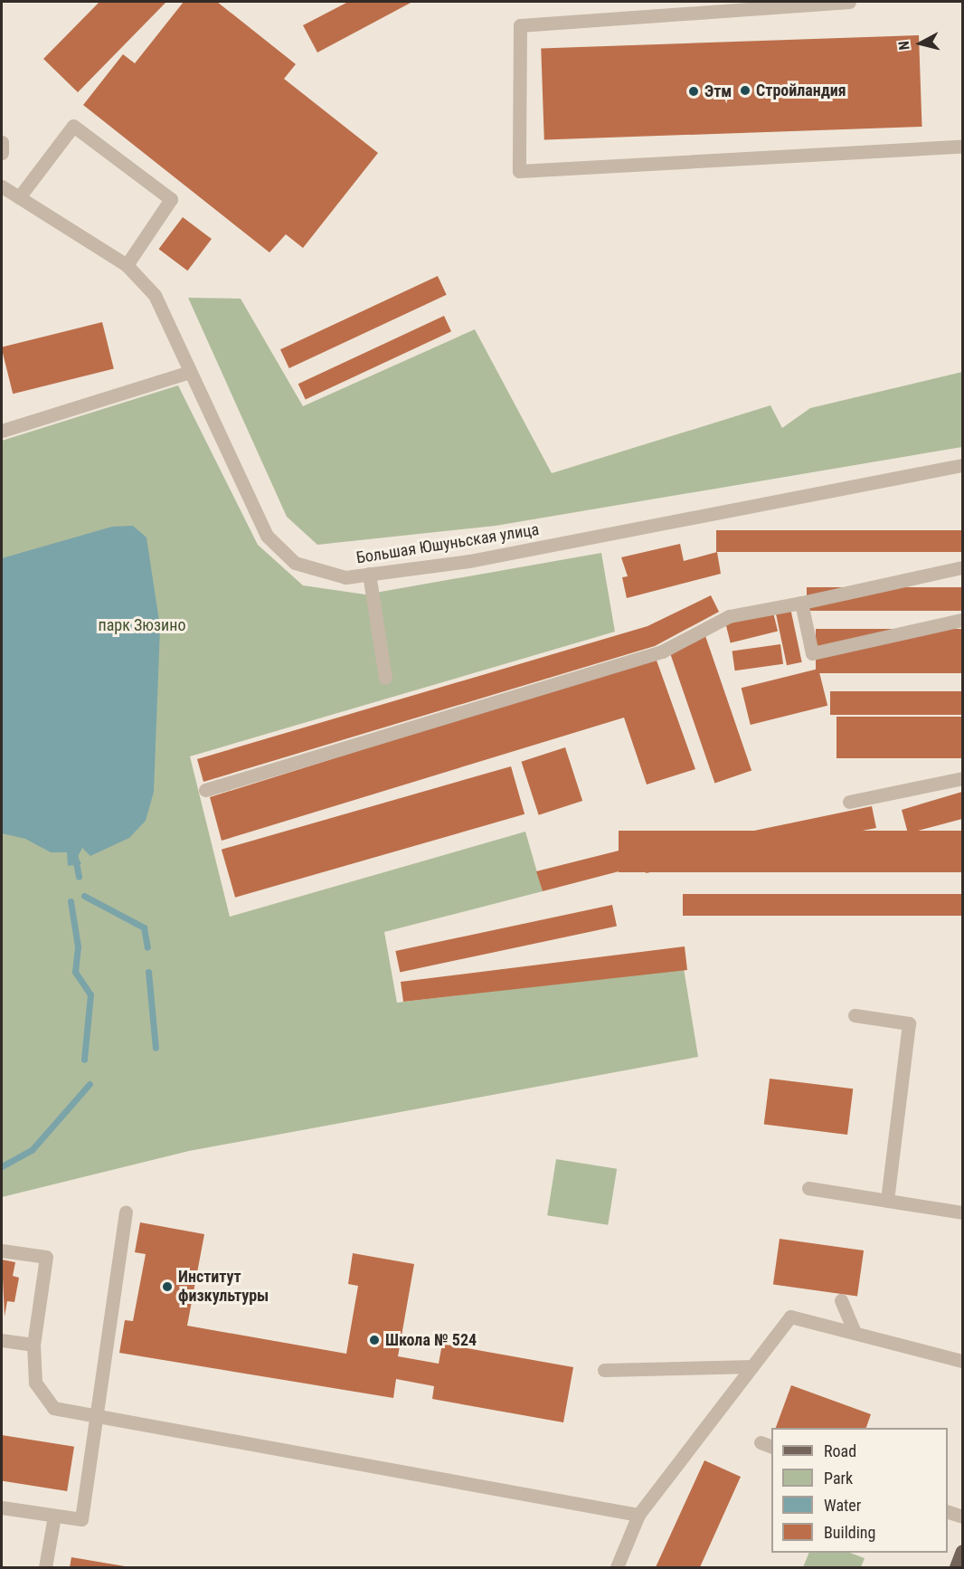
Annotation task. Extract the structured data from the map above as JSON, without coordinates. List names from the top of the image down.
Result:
{
  "streets": {
    "street": ["Большая Юшуньская улица"]
  },
  "parks": ["парк Зюзино"],
  "places": [
    "Стройландия",
    "Этм",
    "Институт физкультуры",
    "Школа № 524"
  ],
  "legend": [
    "Road",
    "Park",
    "Water",
    "Building"
  ],
  "north": "left"
}
